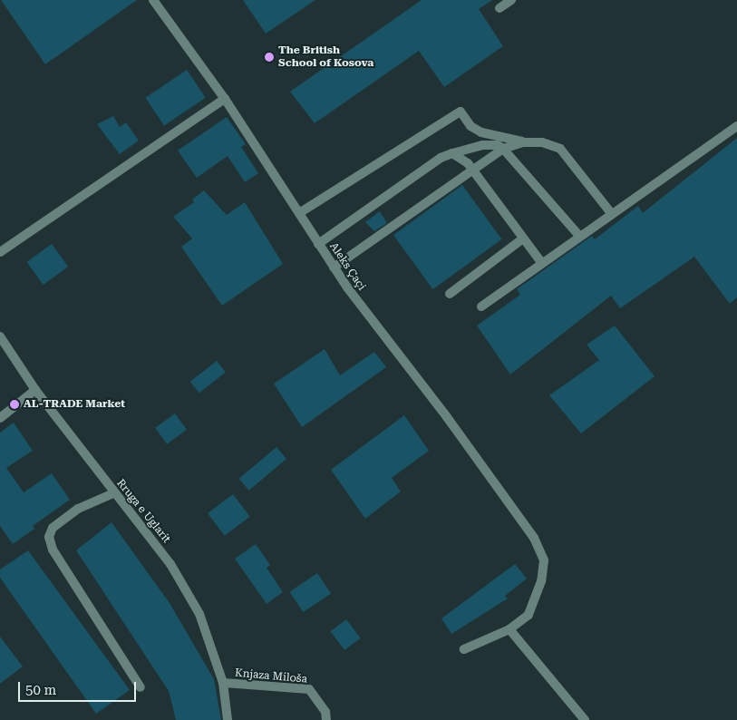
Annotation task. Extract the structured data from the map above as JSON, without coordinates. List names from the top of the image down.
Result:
{
  "streets": {
    "street": ["Aleks Çaçi", "Rruga e Uglarit", "Knjaza Miloša"]
  },
  "crossings": [
    ["Rruga e Uglarit", "Knjaza Miloša"]
  ],
  "places": ["The British School of Kosova", "AL-TRADE Market"],
  "scale_bar": "50 m"
}
